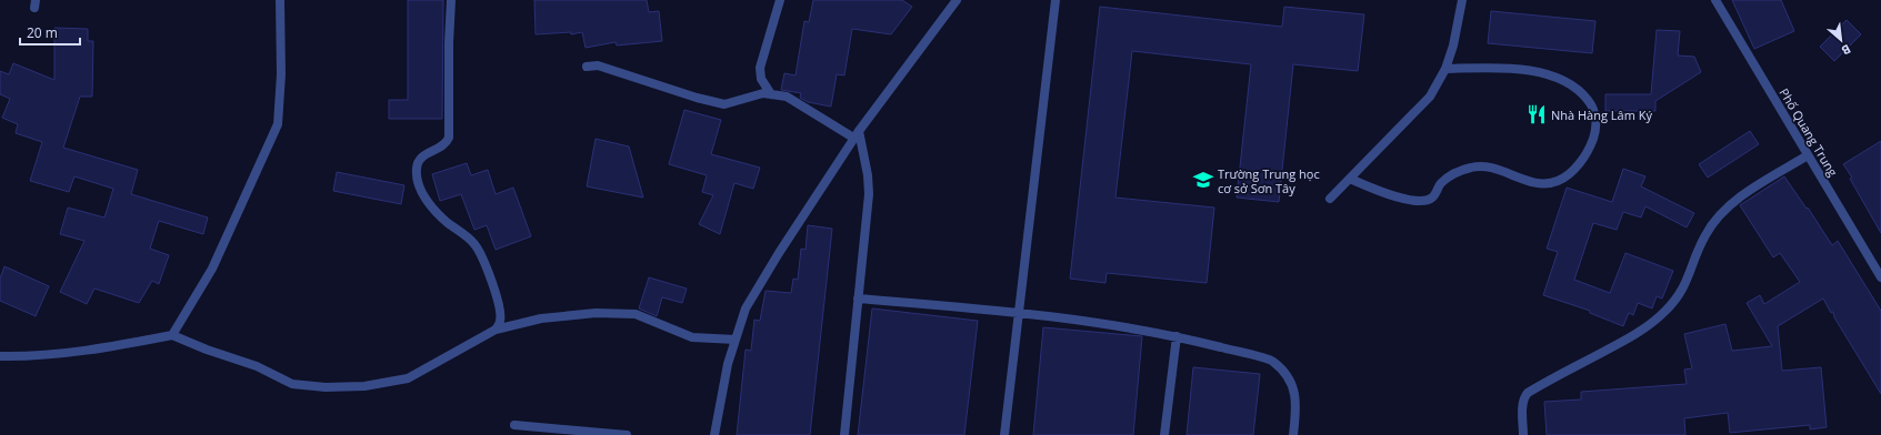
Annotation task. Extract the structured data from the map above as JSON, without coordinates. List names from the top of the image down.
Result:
{
  "streets": {
    "street": ["Phố Quang Trung"]
  },
  "places": {
    "restaurant": ["Nhà Hàng Lâm Ký"],
    "school or university": ["Trường Trung học cơ sở Sơn Tây"]
  },
  "scale_bar": "20 m",
  "north": "bottom right"
}
